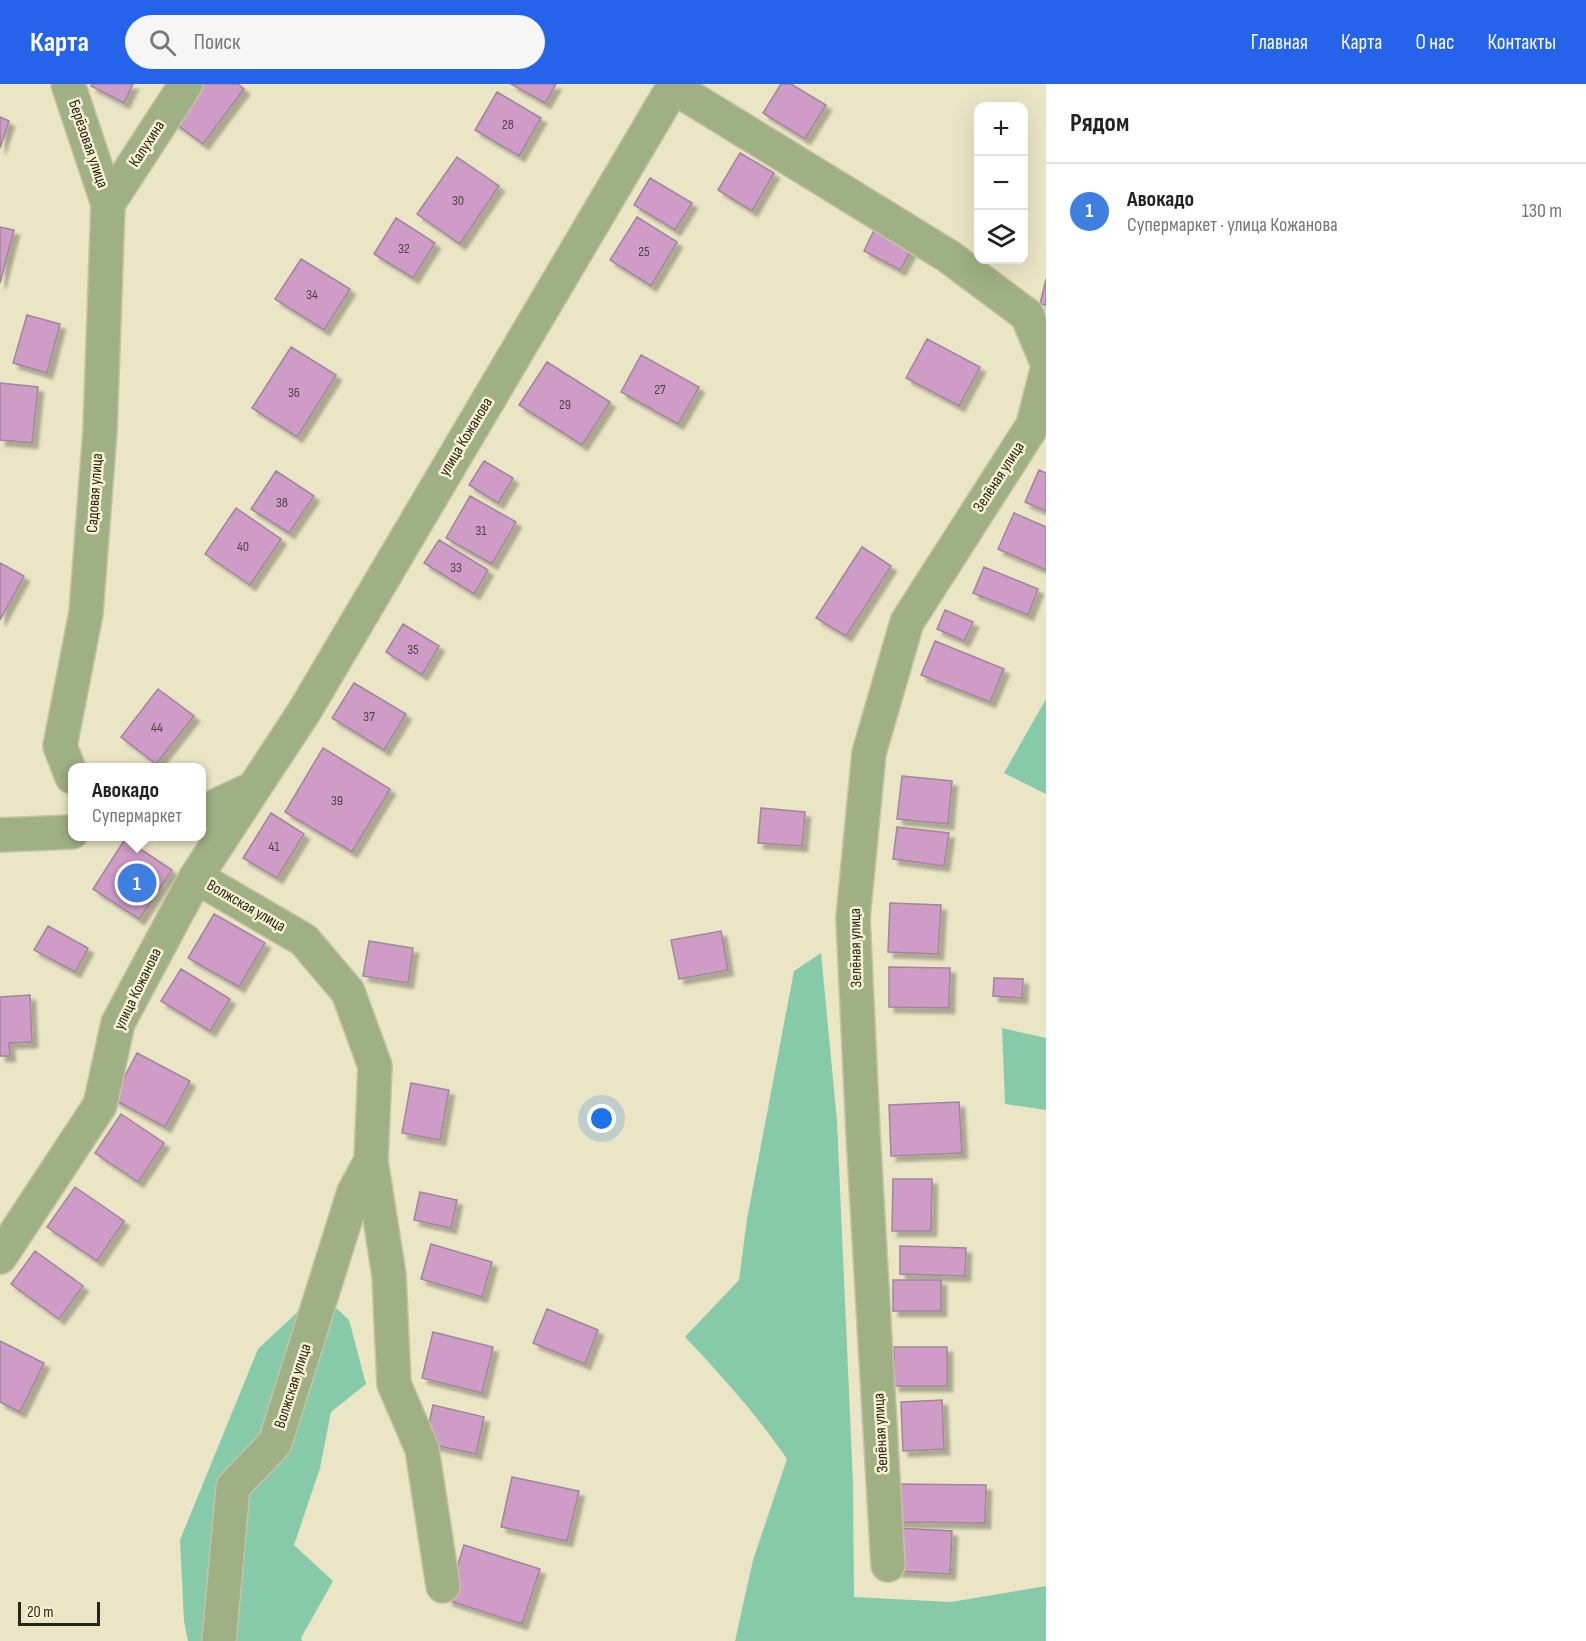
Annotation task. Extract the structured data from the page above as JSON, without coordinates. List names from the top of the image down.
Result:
{
  "streets": {
    "street": [
      "Берёзовая улица",
      "Калухина",
      "улица Кожанова",
      "Зелёная улица",
      "Садовая улица",
      "Волжская улица"
    ]
  },
  "crossings": [
    ["Берёзовая улица", "Калухина"],
    ["Берёзовая улица", "Садовая улица"],
    ["Калухина", "Садовая улица"],
    ["улица Кожанова", "Волжская улица"]
  ],
  "house_numbers": [
    "28",
    "30",
    "32",
    "25",
    "34",
    "27",
    "36",
    "29",
    "38",
    "31",
    "40",
    "33",
    "35",
    "37",
    "44",
    "39",
    "41"
  ],
  "scale_bar": "20 m",
  "page": {
    "header": "Карта",
    "search": "Поиск",
    "nav": [
      "Главная",
      "Карта",
      "О нас",
      "Контакты"
    ],
    "heading": "Рядом",
    "map_buttons": ["+", "−"],
    "list": [
      {
        "mark": "1",
        "name": "Авокадо",
        "note": "Супермаркет · улица Кожанова",
        "value": "130 m"
      }
    ],
    "popup": ["Авокадо", "Супермаркет"],
    "pins": "1",
    "scale": "20 m"
  }
}
